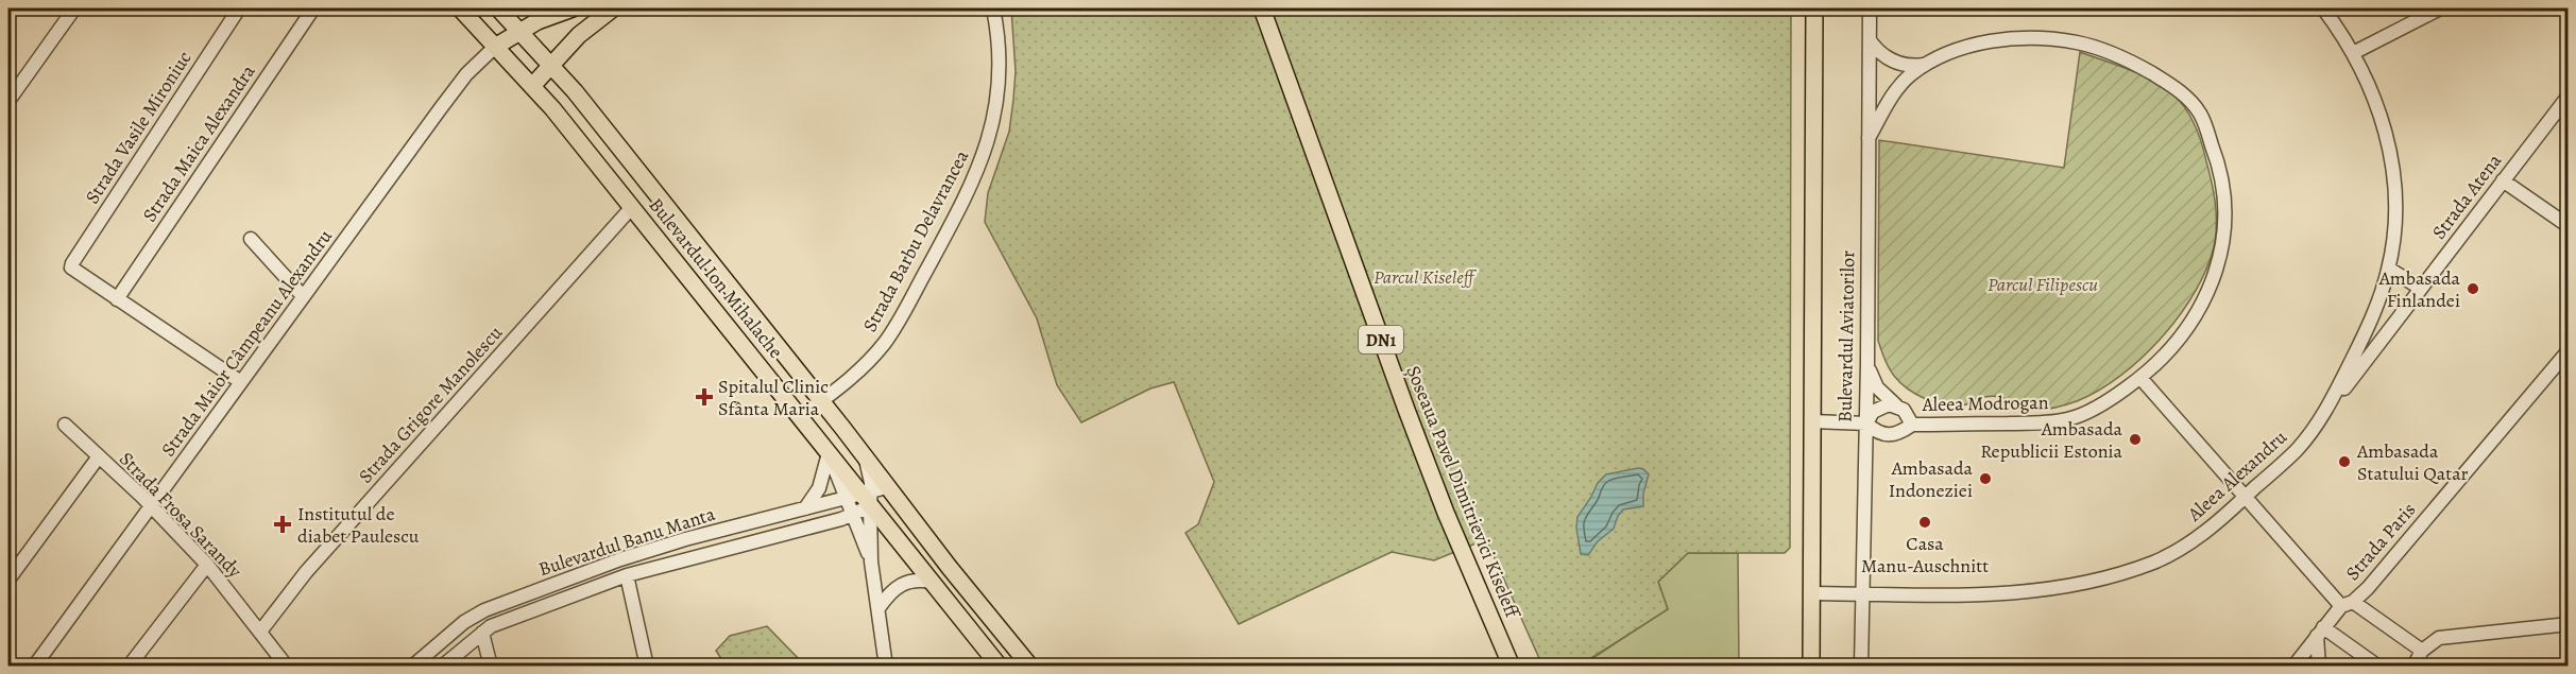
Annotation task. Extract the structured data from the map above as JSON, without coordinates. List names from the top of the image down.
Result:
{
  "streets": {
    "main road": [
      "Bulevardul Ion Mihalache",
      "Bulevardul Aviatorilor",
      "DN1",
      "Șoseaua Pavel Dimitrievici Kiseleff"
    ],
    "street": [
      "Strada Vasile Mironiuc",
      "Strada Maica Alexandra",
      "Strada Atena",
      "Strada Barbu Delavrancea",
      "Strada Maior Câmpeanu Alexandru",
      "Aleea Modrogan",
      "Strada Grigore Manolescu",
      "Aleea Alexandru",
      "Strada Frosa Sarandy",
      "Bulevardul Banu Manta",
      "Strada Paris"
    ]
  },
  "crossings": [
    ["Strada Vasile Mironiuc", "Strada Maica Alexandra"],
    ["Strada Atena", "Aleea Alexandru"],
    ["Strada Barbu Delavrancea", "Bulevardul Ion Mihalache"],
    ["Bulevardul Ion Mihalache", "Strada Maior Câmpeanu Alexandru"],
    ["Bulevardul Ion Mihalache", "Strada Grigore Manolescu"],
    ["Bulevardul Ion Mihalache", "Bulevardul Banu Manta"],
    ["Bulevardul Aviatorilor", "Aleea Modrogan"],
    ["Bulevardul Aviatorilor", "Aleea Alexandru"],
    ["Strada Maior Câmpeanu Alexandru", "Strada Frosa Sarandy"],
    ["Strada Grigore Manolescu", "Strada Frosa Sarandy"]
  ],
  "parks": ["Parcul Kiseleff", "Parcul Filipescu"],
  "places": {
    "other": [
      "Ambasada Finlandei",
      "Ambasada Republicii Estonia",
      "Ambasada Statului Qatar",
      "Ambasada Indoneziei",
      "Casa Manu-Auschnitt"
    ],
    "health": ["Spitalul Clinic Sfânta Maria", "Institutul de diabet Paulescu"]
  }
}
